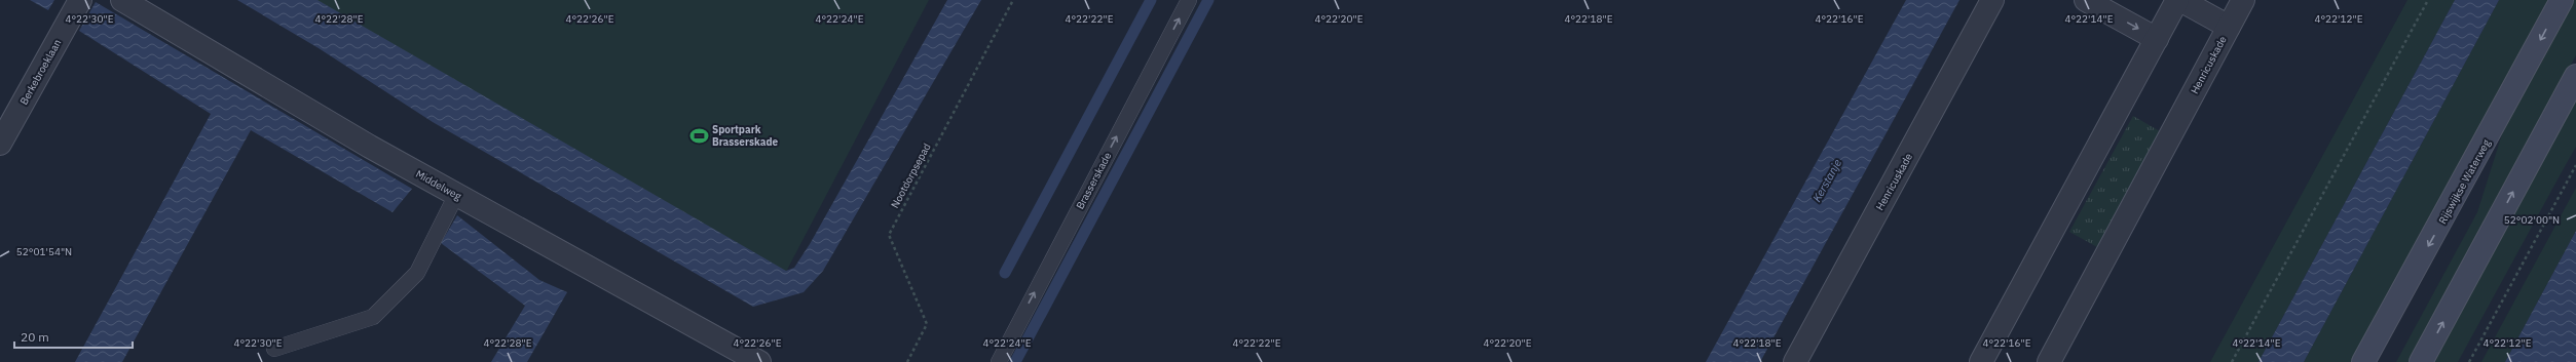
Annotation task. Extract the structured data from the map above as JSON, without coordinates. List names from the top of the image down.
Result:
{
  "streets": {
    "main road": ["Rijswijkse Waterweg"],
    "street": ["Henricuskade", "Berkebroeklaan", "Middelweg"],
    "lane": ["Brasserskade"],
    "path": ["Nootdorpsepad"]
  },
  "one_way": ["Brasserskade"],
  "water": ["Kerstanje"],
  "places": {
    "sports": ["Sportpark Brasserskade"]
  },
  "scale_bar": "20 m",
  "coordinates": [
    "4°22'12\"E",
    "4°22'30\"E",
    "4°22'28\"E",
    "4°22'26\"E",
    "4°22'24\"E",
    "4°22'20\"E",
    "4°22'14\"E",
    "4°22'22\"E",
    "4°22'18\"E",
    "4°22'16\"E",
    "52°02'00\"N",
    "52°01'54\"N"
  ]
}
